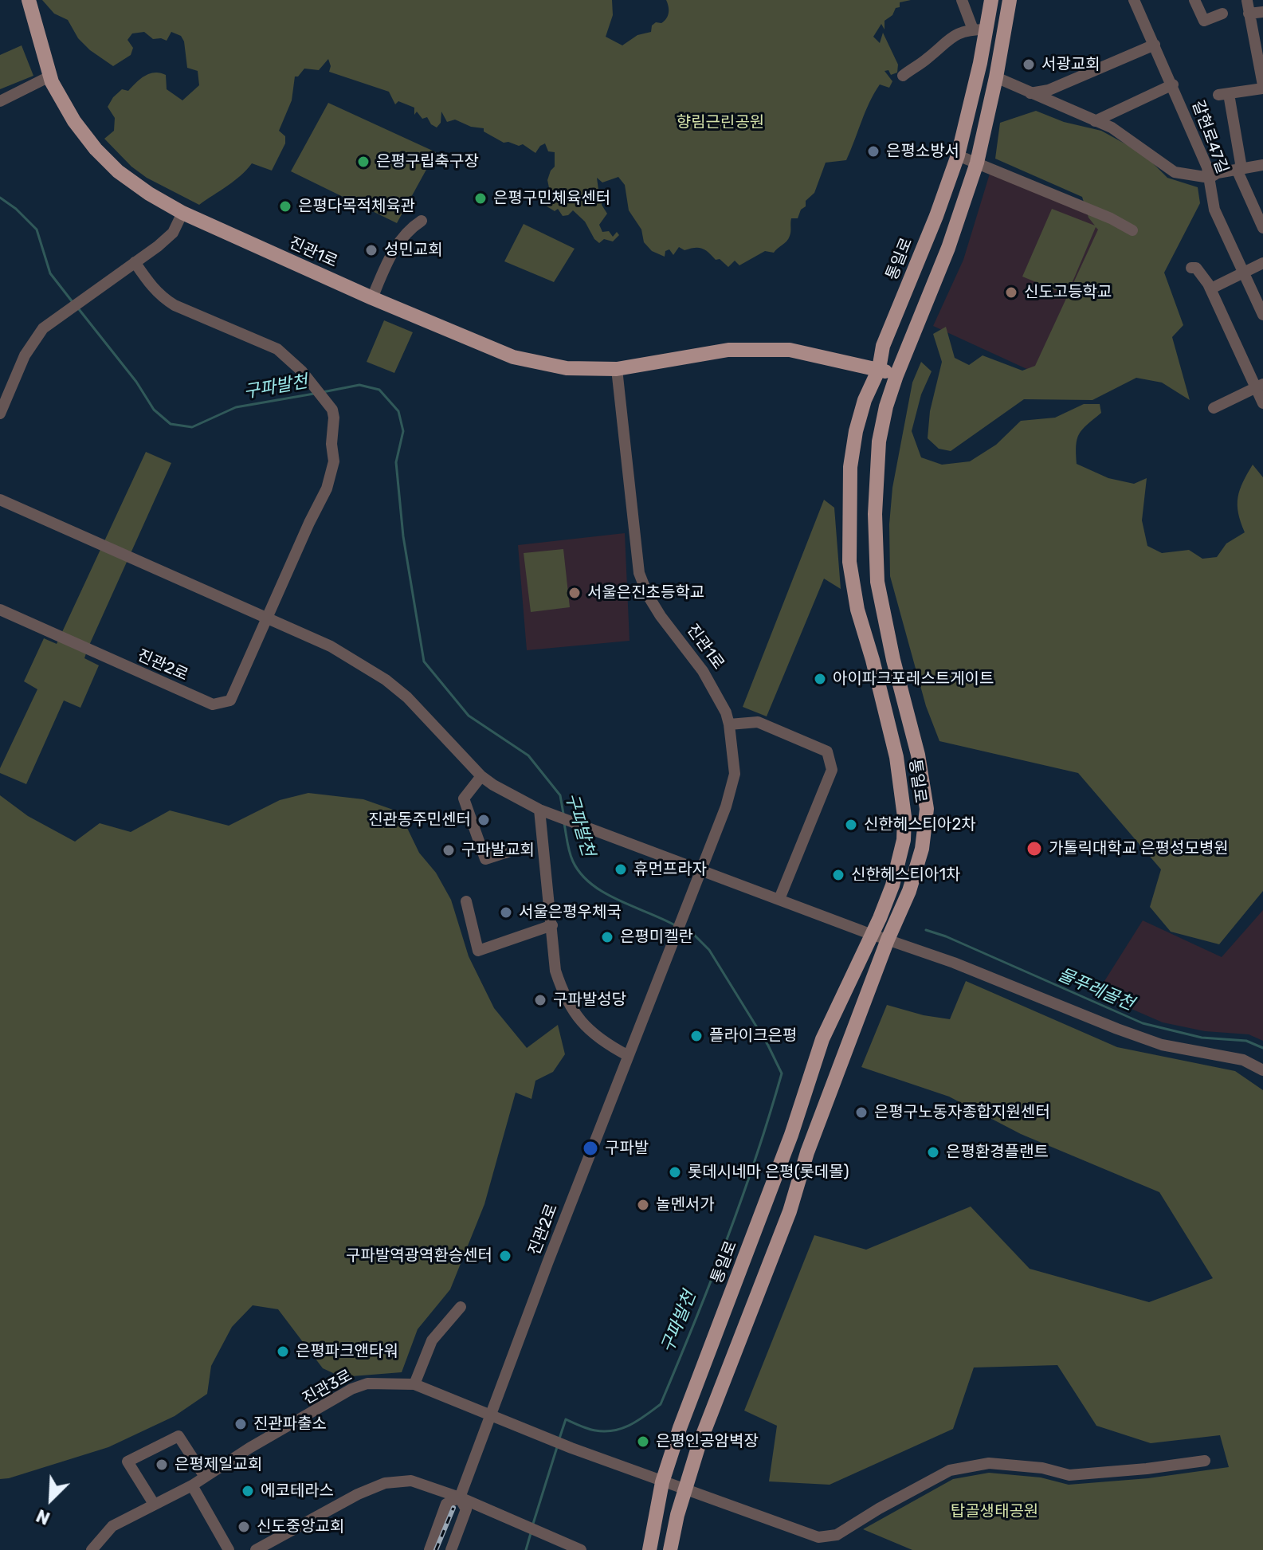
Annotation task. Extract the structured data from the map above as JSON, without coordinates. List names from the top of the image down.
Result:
{
  "streets": {
    "main road": ["진관1로", "통일로"],
    "street": ["갈현로47길", "진관2로", "진관3로"]
  },
  "crossings": [
    ["진관1로", "통일로"],
    ["진관1로", "진관2로"],
    ["통일로", "진관3로"],
    ["진관2로", "진관3로"]
  ],
  "water": ["구파발천", "물푸레골천"],
  "parks": ["향림근린공원", "탑골생태공원"],
  "places": [
    "서광교회",
    "은평소방서",
    "은평구립축구장",
    "은평구민체육센터",
    "은평다목적체육관",
    "성민교회",
    "신도고등학교",
    "서울은진초등학교",
    "아이파크포레스트게이트",
    "진관동주민센터",
    "신한헤스티아2차",
    "가톨릭대학교 은평성모병원",
    "구파발교회",
    "휴먼프라자",
    "신한헤스티아1차",
    "서울은평우체국",
    "은평미켈란",
    "구파발성당",
    "플라이크은평",
    "은평구노동자종합지원센터",
    "구파발",
    "은평환경플랜트",
    "롯데시네마 은평(롯데몰)",
    "놀멘서가",
    "구파발역광역환승센터",
    "은평파크앤타워",
    "진관파출소",
    "은평인공암벽장",
    "은평제일교회",
    "에코테라스",
    "신도중앙교회"
  ],
  "north": "bottom left"
}
